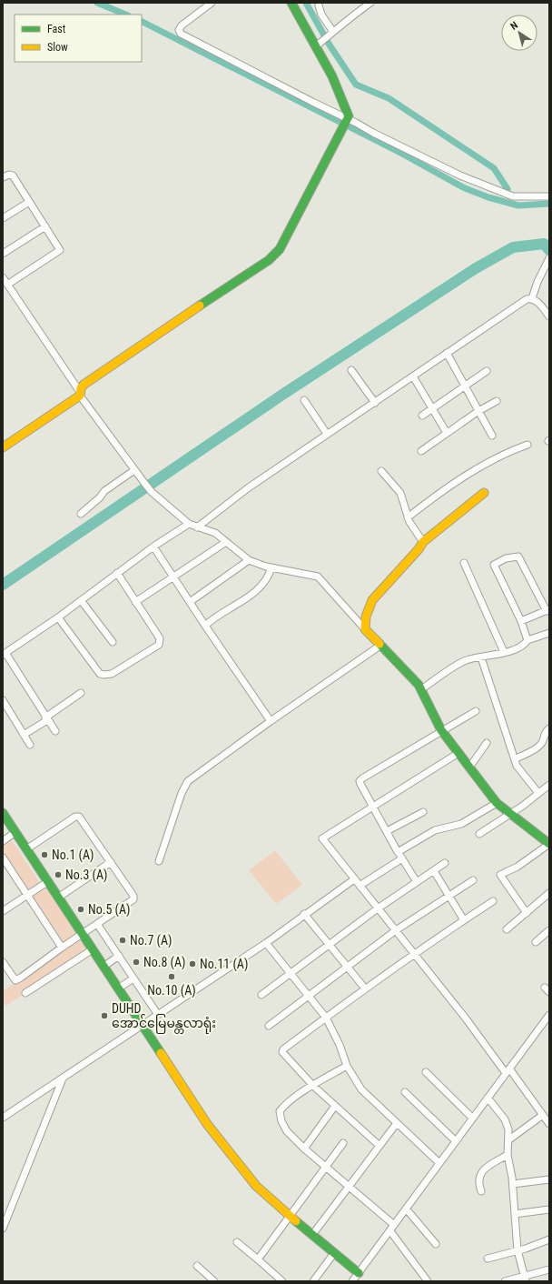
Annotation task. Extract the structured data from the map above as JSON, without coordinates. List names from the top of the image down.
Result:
{
  "places": [
    "No.1 (A)",
    "No.3 (A)",
    "No.5 (A)",
    "No.7 (A)",
    "No.8 (A)",
    "No.11 (A)",
    "No.10 (A)",
    "DUHD အောင်မြေမန္တလာရုံး"
  ],
  "legend": ["Fast", "Slow"],
  "north": "top left"
}
